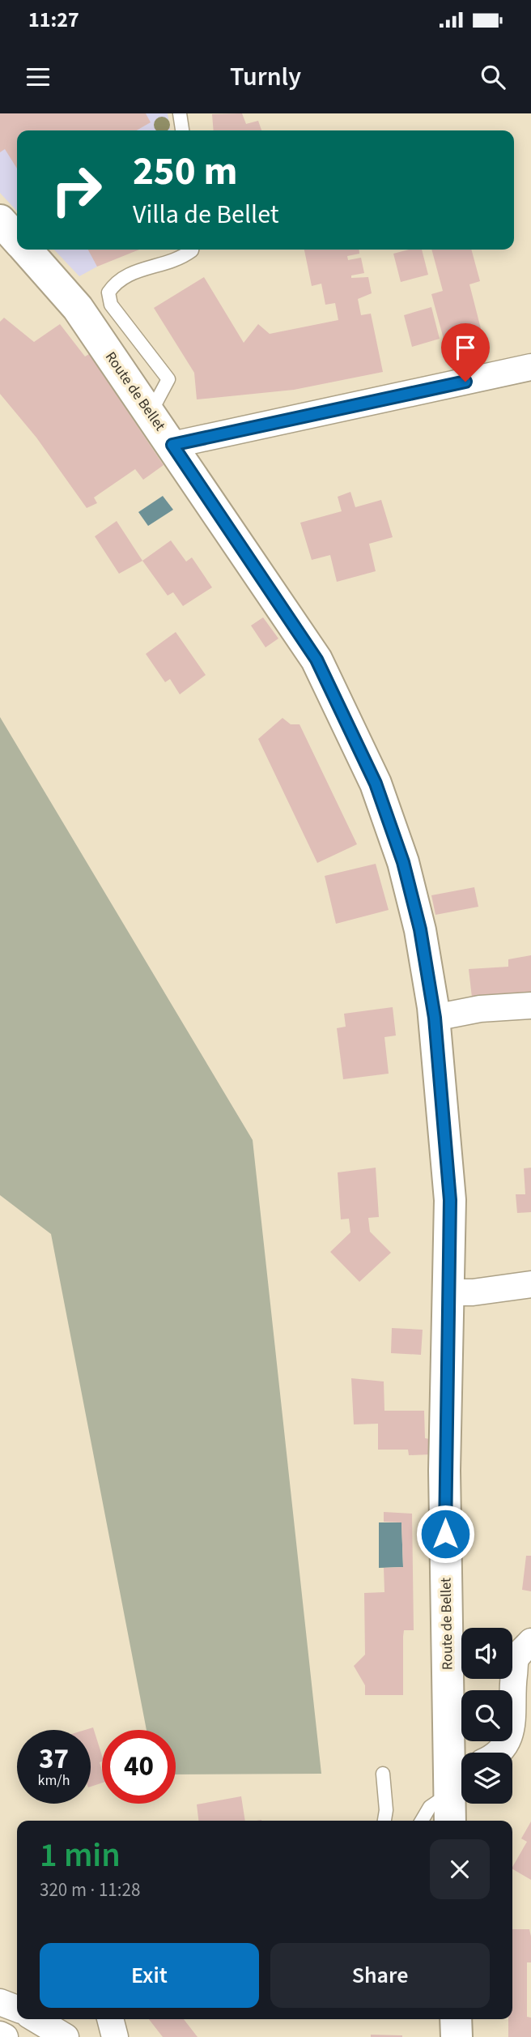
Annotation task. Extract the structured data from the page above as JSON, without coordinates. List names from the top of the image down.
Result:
{
  "streets": {
    "street": ["Route de Bellet"]
  },
  "page": {
    "status": "11:27",
    "header": "Turnly",
    "turn": ["250 m", "Villa de Bellet"],
    "speed": "37 km/h",
    "limit": "40",
    "heading": ["1 min", "320 m · 11:28"],
    "buttons": ["Exit", "Share"]
  }
}
